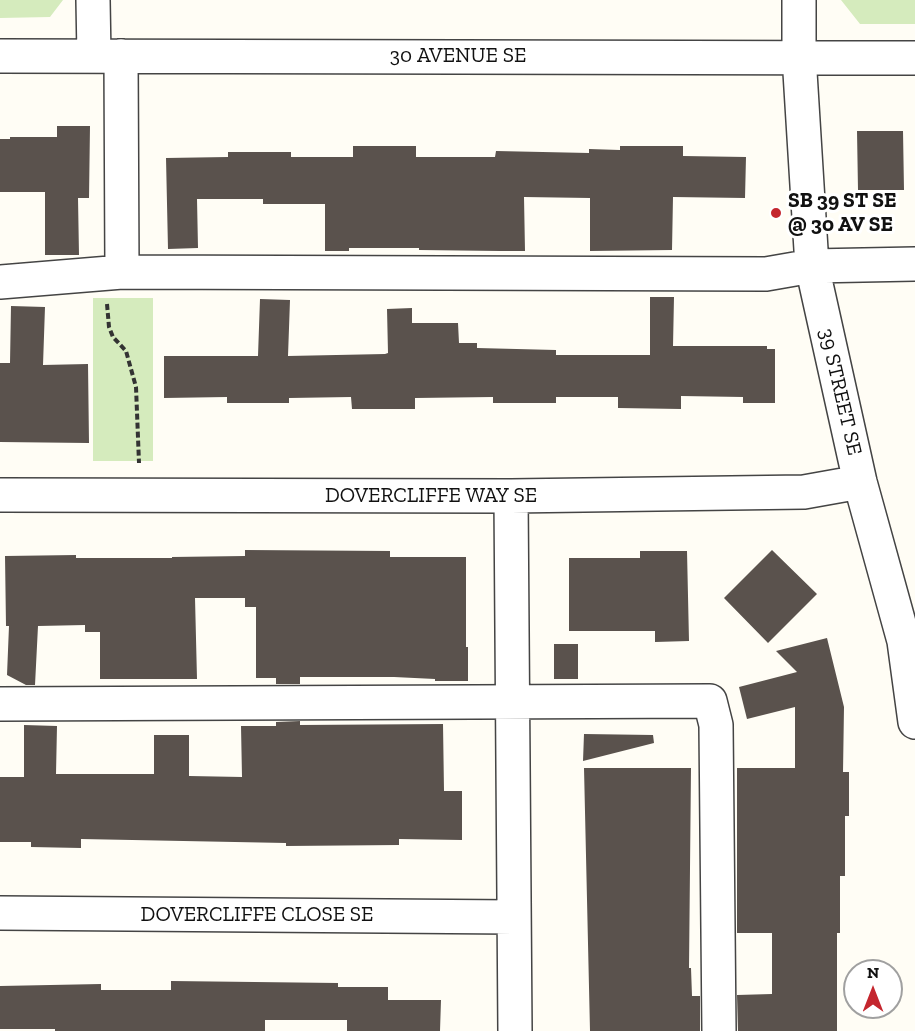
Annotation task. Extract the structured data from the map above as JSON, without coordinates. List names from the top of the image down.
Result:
{
  "streets": {
    "street": [
      "30 AVENUE SE",
      "39 STREET SE",
      "DOVERCLIFFE WAY SE",
      "DOVERCLIFFE CLOSE SE"
    ]
  },
  "crossings": [
    ["30 AVENUE SE", "39 STREET SE"],
    ["39 STREET SE", "DOVERCLIFFE WAY SE"]
  ],
  "places": ["SB 39 ST SE @ 30 AV SE"],
  "north": "top"
}
